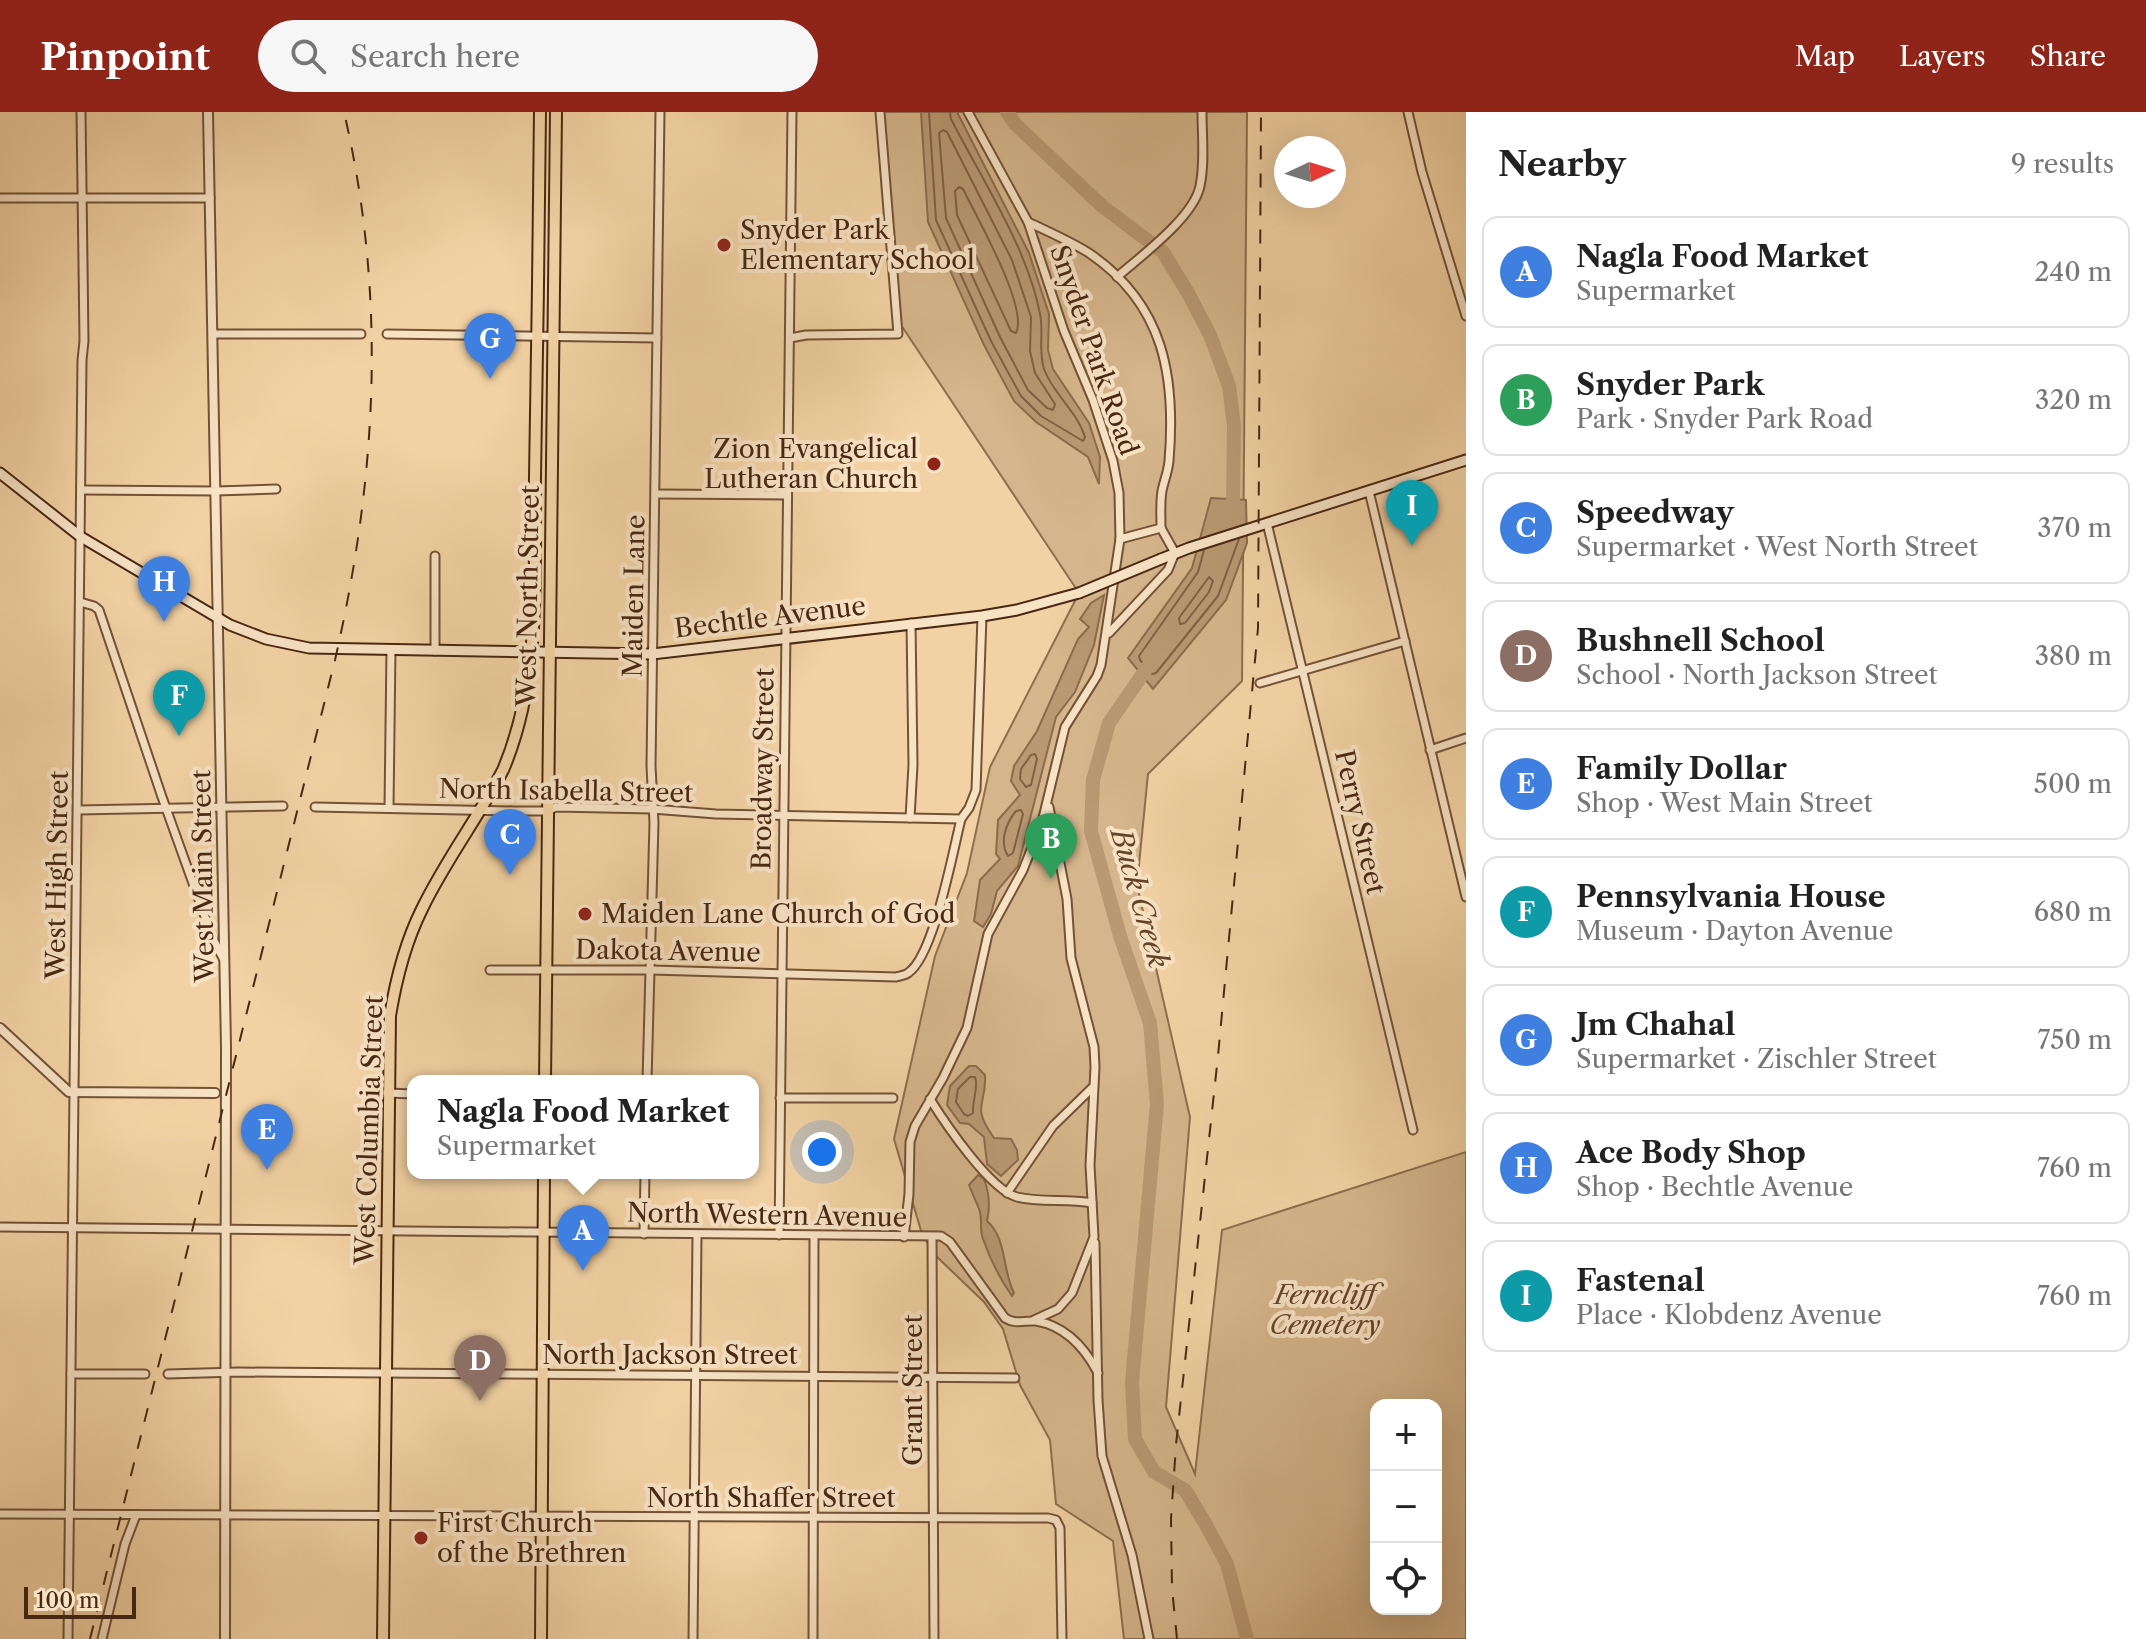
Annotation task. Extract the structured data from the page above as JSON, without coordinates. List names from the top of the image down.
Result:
{
  "streets": {
    "main road": ["West North Street", "Bechtle Avenue", "West Columbia Street"],
    "street": [
      "Snyder Park Road",
      "Maiden Lane",
      "Broadway Street",
      "North Isabella Street",
      "Perry Street",
      "West High Street",
      "West Main Street",
      "Dakota Avenue",
      "North Western Avenue",
      "North Jackson Street",
      "Grant Street",
      "North Shaffer Street"
    ]
  },
  "crossings": [
    ["Snyder Park Road", "North Western Avenue"],
    ["West North Street", "Bechtle Avenue"],
    ["West North Street", "North Isabella Street"],
    ["West North Street", "Dakota Avenue"],
    ["West North Street", "West Columbia Street"],
    ["Maiden Lane", "Bechtle Avenue"],
    ["Maiden Lane", "North Isabella Street"],
    ["Maiden Lane", "Dakota Avenue"],
    ["Bechtle Avenue", "Broadway Street"],
    ["Bechtle Avenue", "Perry Street"],
    ["Bechtle Avenue", "West High Street"],
    ["Bechtle Avenue", "West Main Street"],
    ["Bechtle Avenue", "Dakota Avenue"],
    ["Bechtle Avenue", "West Columbia Street"],
    ["Broadway Street", "North Isabella Street"],
    ["Broadway Street", "Dakota Avenue"],
    ["Broadway Street", "North Western Avenue"],
    ["North Isabella Street", "Dakota Avenue"],
    ["North Isabella Street", "West Columbia Street"],
    ["West High Street", "North Western Avenue"],
    ["West High Street", "North Shaffer Street"],
    ["West Main Street", "North Western Avenue"],
    ["West Main Street", "North Jackson Street"],
    ["West Main Street", "North Shaffer Street"],
    ["West Columbia Street", "North Western Avenue"],
    ["West Columbia Street", "North Jackson Street"],
    ["West Columbia Street", "North Shaffer Street"],
    ["North Western Avenue", "Grant Street"],
    ["North Jackson Street", "Grant Street"],
    ["Grant Street", "North Shaffer Street"]
  ],
  "water": ["Buck Creek"],
  "parks": ["Ferncliff Cemetery"],
  "places": [
    "Snyder Park Elementary School",
    "Zion Evangelical Lutheran Church",
    "Maiden Lane Church of God",
    "First Church of the Brethren"
  ],
  "scale_bar": "100 m",
  "north": "right",
  "page": {
    "header": "Pinpoint",
    "search": "Search here",
    "nav": ["Map", "Layers", "Share"],
    "heading": ["Nearby", "9 results"],
    "list": [
      {
        "mark": "A",
        "name": "Nagla Food Market",
        "note": "Supermarket",
        "value": "240 m"
      },
      {
        "mark": "B",
        "name": "Snyder Park",
        "note": "Park · Snyder Park Road",
        "value": "320 m"
      },
      {
        "mark": "C",
        "name": "Speedway",
        "note": "Supermarket · West North Street",
        "value": "370 m"
      },
      {
        "mark": "D",
        "name": "Bushnell School",
        "note": "School · North Jackson Street",
        "value": "380 m"
      },
      {
        "mark": "E",
        "name": "Family Dollar",
        "note": "Shop · West Main Street",
        "value": "500 m"
      },
      {
        "mark": "F",
        "name": "Pennsylvania House",
        "note": "Museum · Dayton Avenue",
        "value": "680 m"
      },
      {
        "mark": "G",
        "name": "Jm Chahal",
        "note": "Supermarket · Zischler Street",
        "value": "750 m"
      },
      {
        "mark": "H",
        "name": "Ace Body Shop",
        "note": "Shop · Bechtle Avenue",
        "value": "760 m"
      },
      {
        "mark": "I",
        "name": "Fastenal",
        "note": "Place · Klobdenz Avenue",
        "value": "760 m"
      }
    ],
    "pins": [
      "G",
      "I",
      "H",
      "F",
      "C",
      "B",
      "E",
      "A",
      "D"
    ],
    "popup": ["Nagla Food Market", "Supermarket"],
    "map_buttons": ["+", "−"],
    "scale": "100 m"
  }
}
